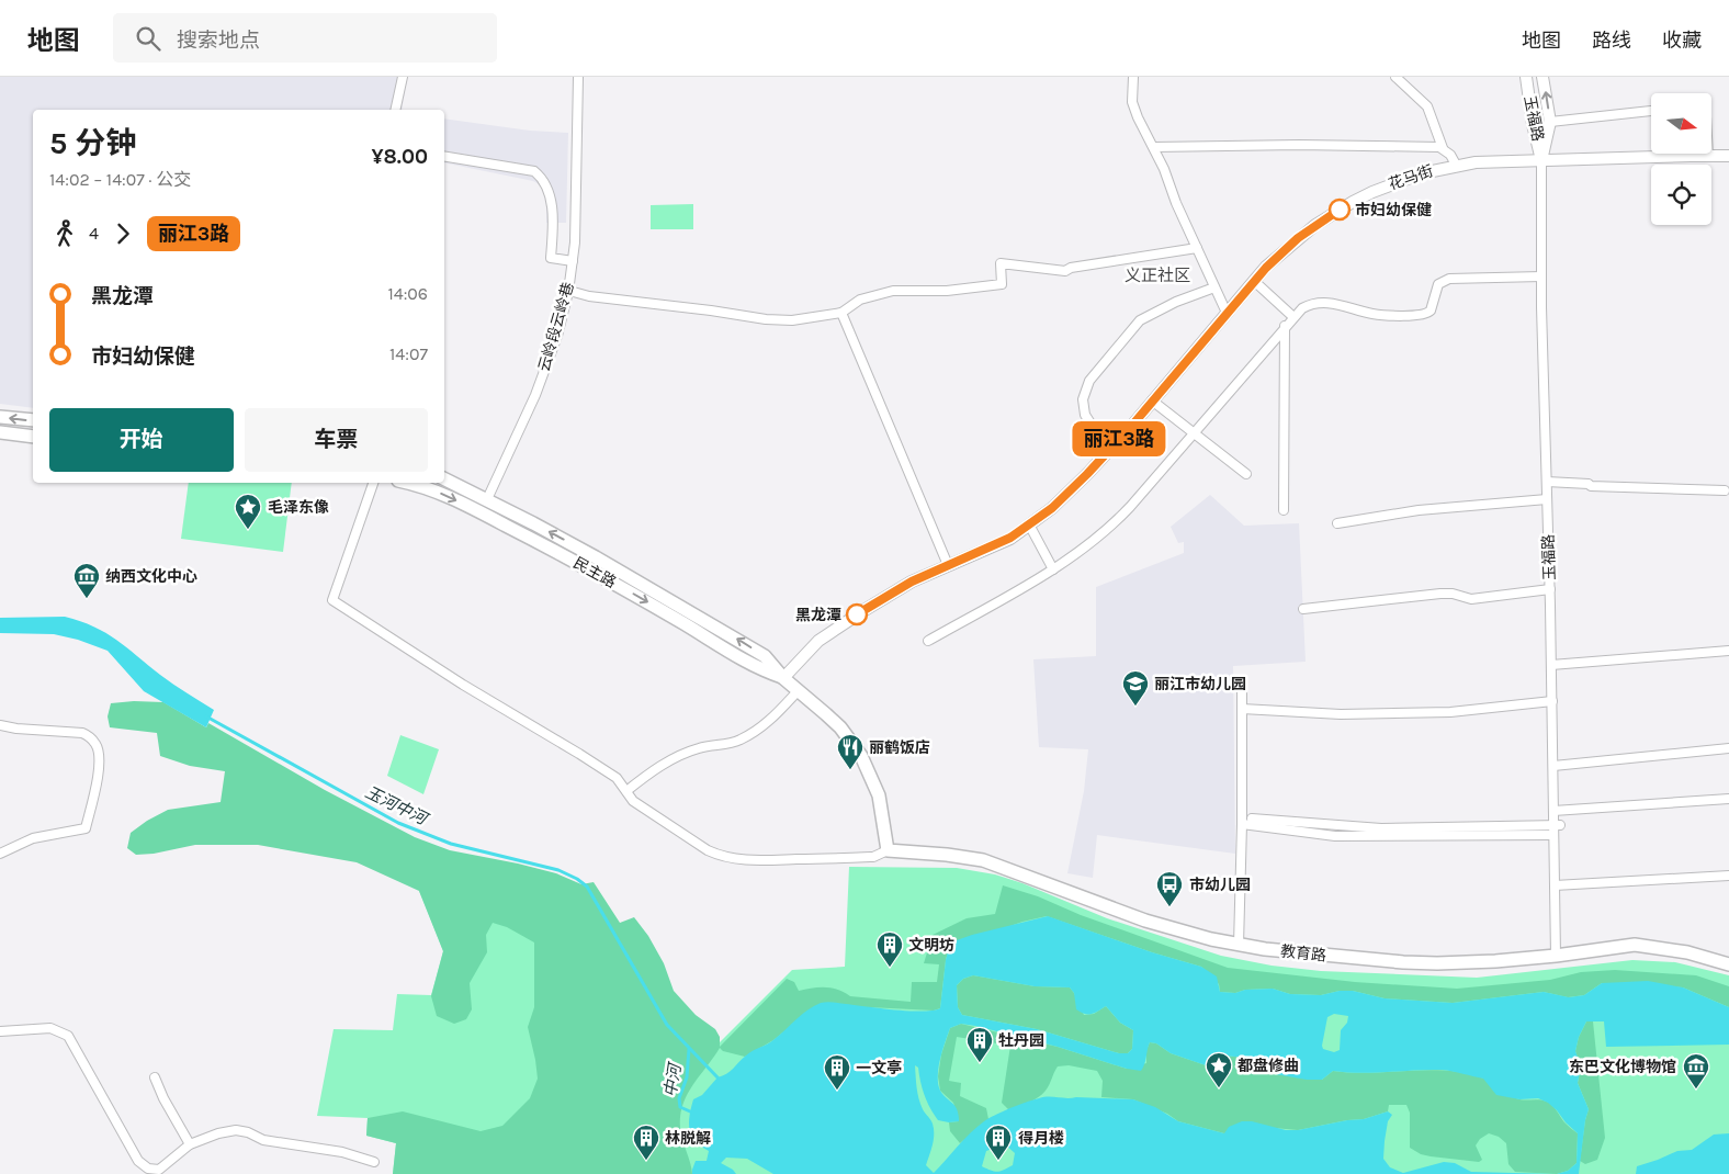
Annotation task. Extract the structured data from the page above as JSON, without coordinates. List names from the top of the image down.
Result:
{
  "streets": {
    "main road": ["民主路", "教育路"],
    "street": ["玉福路", "花马街", "云岭段云岭巷"]
  },
  "crossings": [
    ["玉福路", "花马街"],
    ["玉福路", "教育路"],
    ["花马街", "民主路"],
    ["云岭段云岭巷", "民主路"],
    ["民主路", "教育路"]
  ],
  "districts": ["义正社区"],
  "water": ["玉河中河", "中河"],
  "places": {
    "other": ["市妇幼保健", "黑龙潭"],
    "place": ["毛泽东像", "都盘修曲"],
    "museum": ["纳西文化中心", "东巴文化博物馆"],
    "school or university": ["丽江市幼儿园"],
    "restaurant": ["丽鹤饭店"],
    "bus stop": ["市幼儿园"],
    "building": [
      "文明坊",
      "牡丹园",
      "一文亭",
      "林脱解",
      "得月楼"
    ]
  },
  "lines": ["bus line 丽江3路"],
  "north": "right",
  "page": {
    "header": "地图",
    "search": "搜索地点",
    "nav": ["地图", "路线", "收藏"],
    "on_map": "丽江3路",
    "heading": ["5 分钟", "14:02 – 14:07 · 公交", "¥8.00"],
    "legs": ["4", "丽江3路"],
    "list": [
      {
        "name": "黑龙潭",
        "value": "14:06"
      },
      {
        "name": "市妇幼保健",
        "value": "14:07"
      }
    ],
    "buttons": ["开始", "车票"]
  }
}
